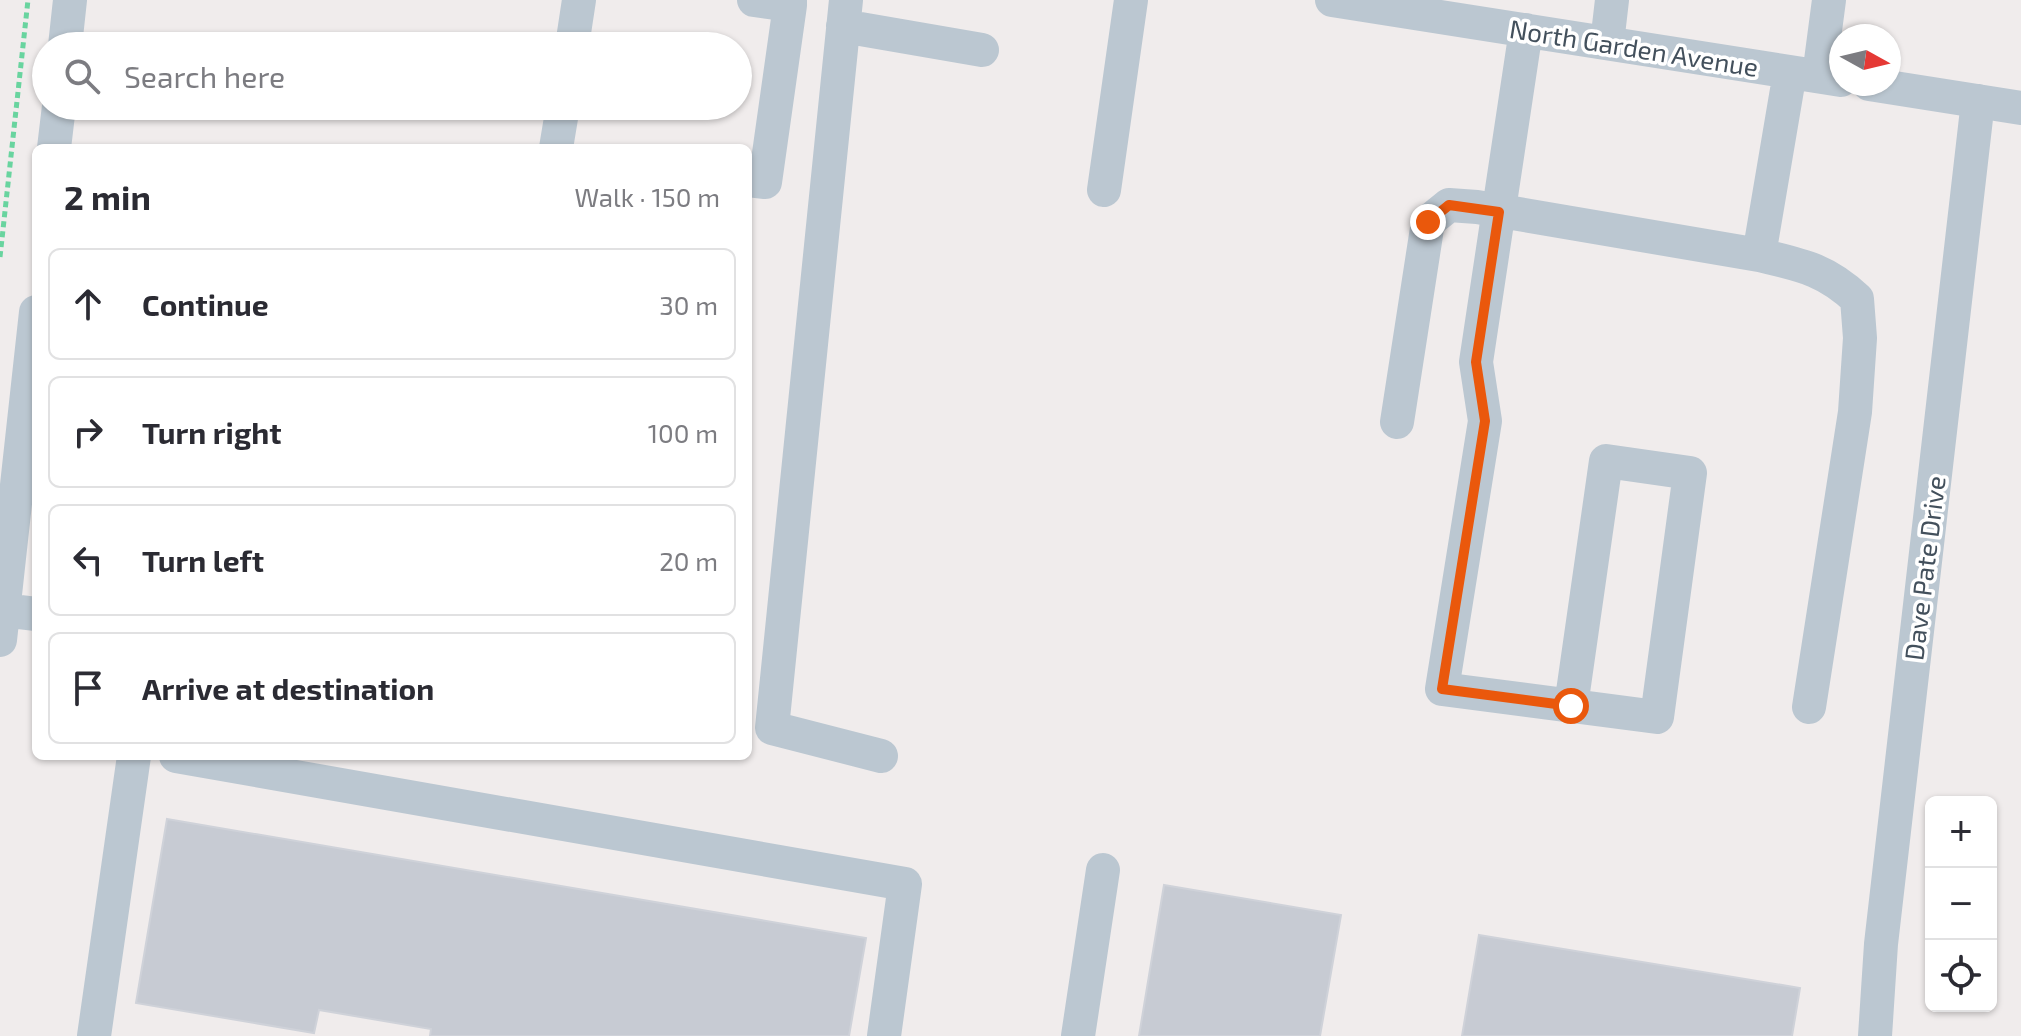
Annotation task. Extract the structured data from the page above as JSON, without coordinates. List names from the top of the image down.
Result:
{
  "streets": {
    "street": ["North Garden Avenue", "Dave Pate Drive"]
  },
  "north": "right",
  "page": {
    "search": "Search here",
    "heading": ["2 min", "Walk · 150 m"],
    "list": [
      ["Continue", "30 m"],
      ["Turn right", "100 m"],
      ["Turn left", "20 m"],
      "Arrive at destination"
    ],
    "map_buttons": ["+", "−"]
  }
}
